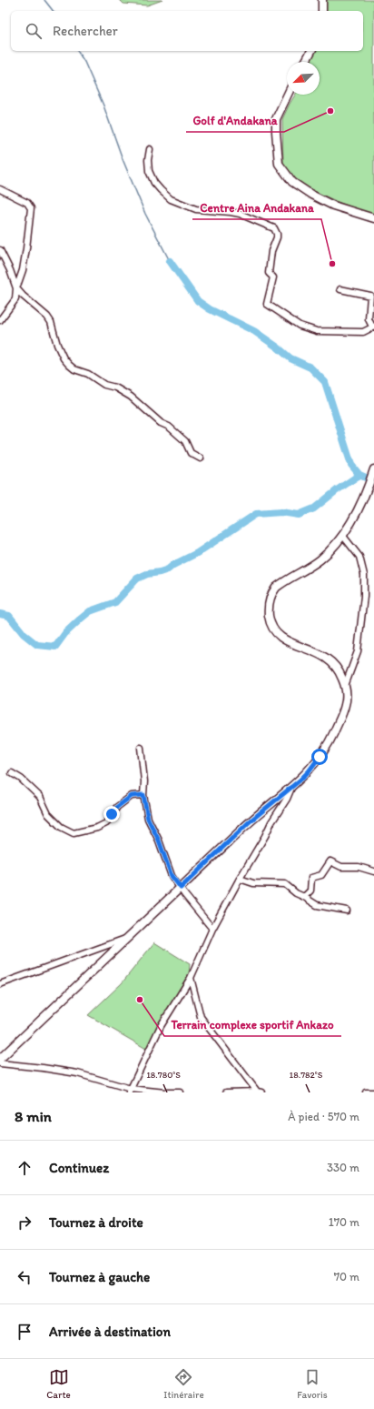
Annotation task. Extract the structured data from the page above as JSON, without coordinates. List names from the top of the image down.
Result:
{
  "places": ["Golf d'Andakana", "Centre Aina Andakana", "Terrain complexe sportif Ankazo"],
  "north": "bottom left",
  "page": {
    "search": "Rechercher",
    "heading": ["8 min", "À pied · 570 m"],
    "list": [
      ["Continuez", "330 m"],
      ["Tournez à droite", "170 m"],
      ["Tournez à gauche", "70 m"],
      "Arrivée à destination"
    ],
    "nav": ["Carte", "Itinéraire", "Favoris"]
  },
  "coordinates": ["18.780°S", "18.782°S"]
}
